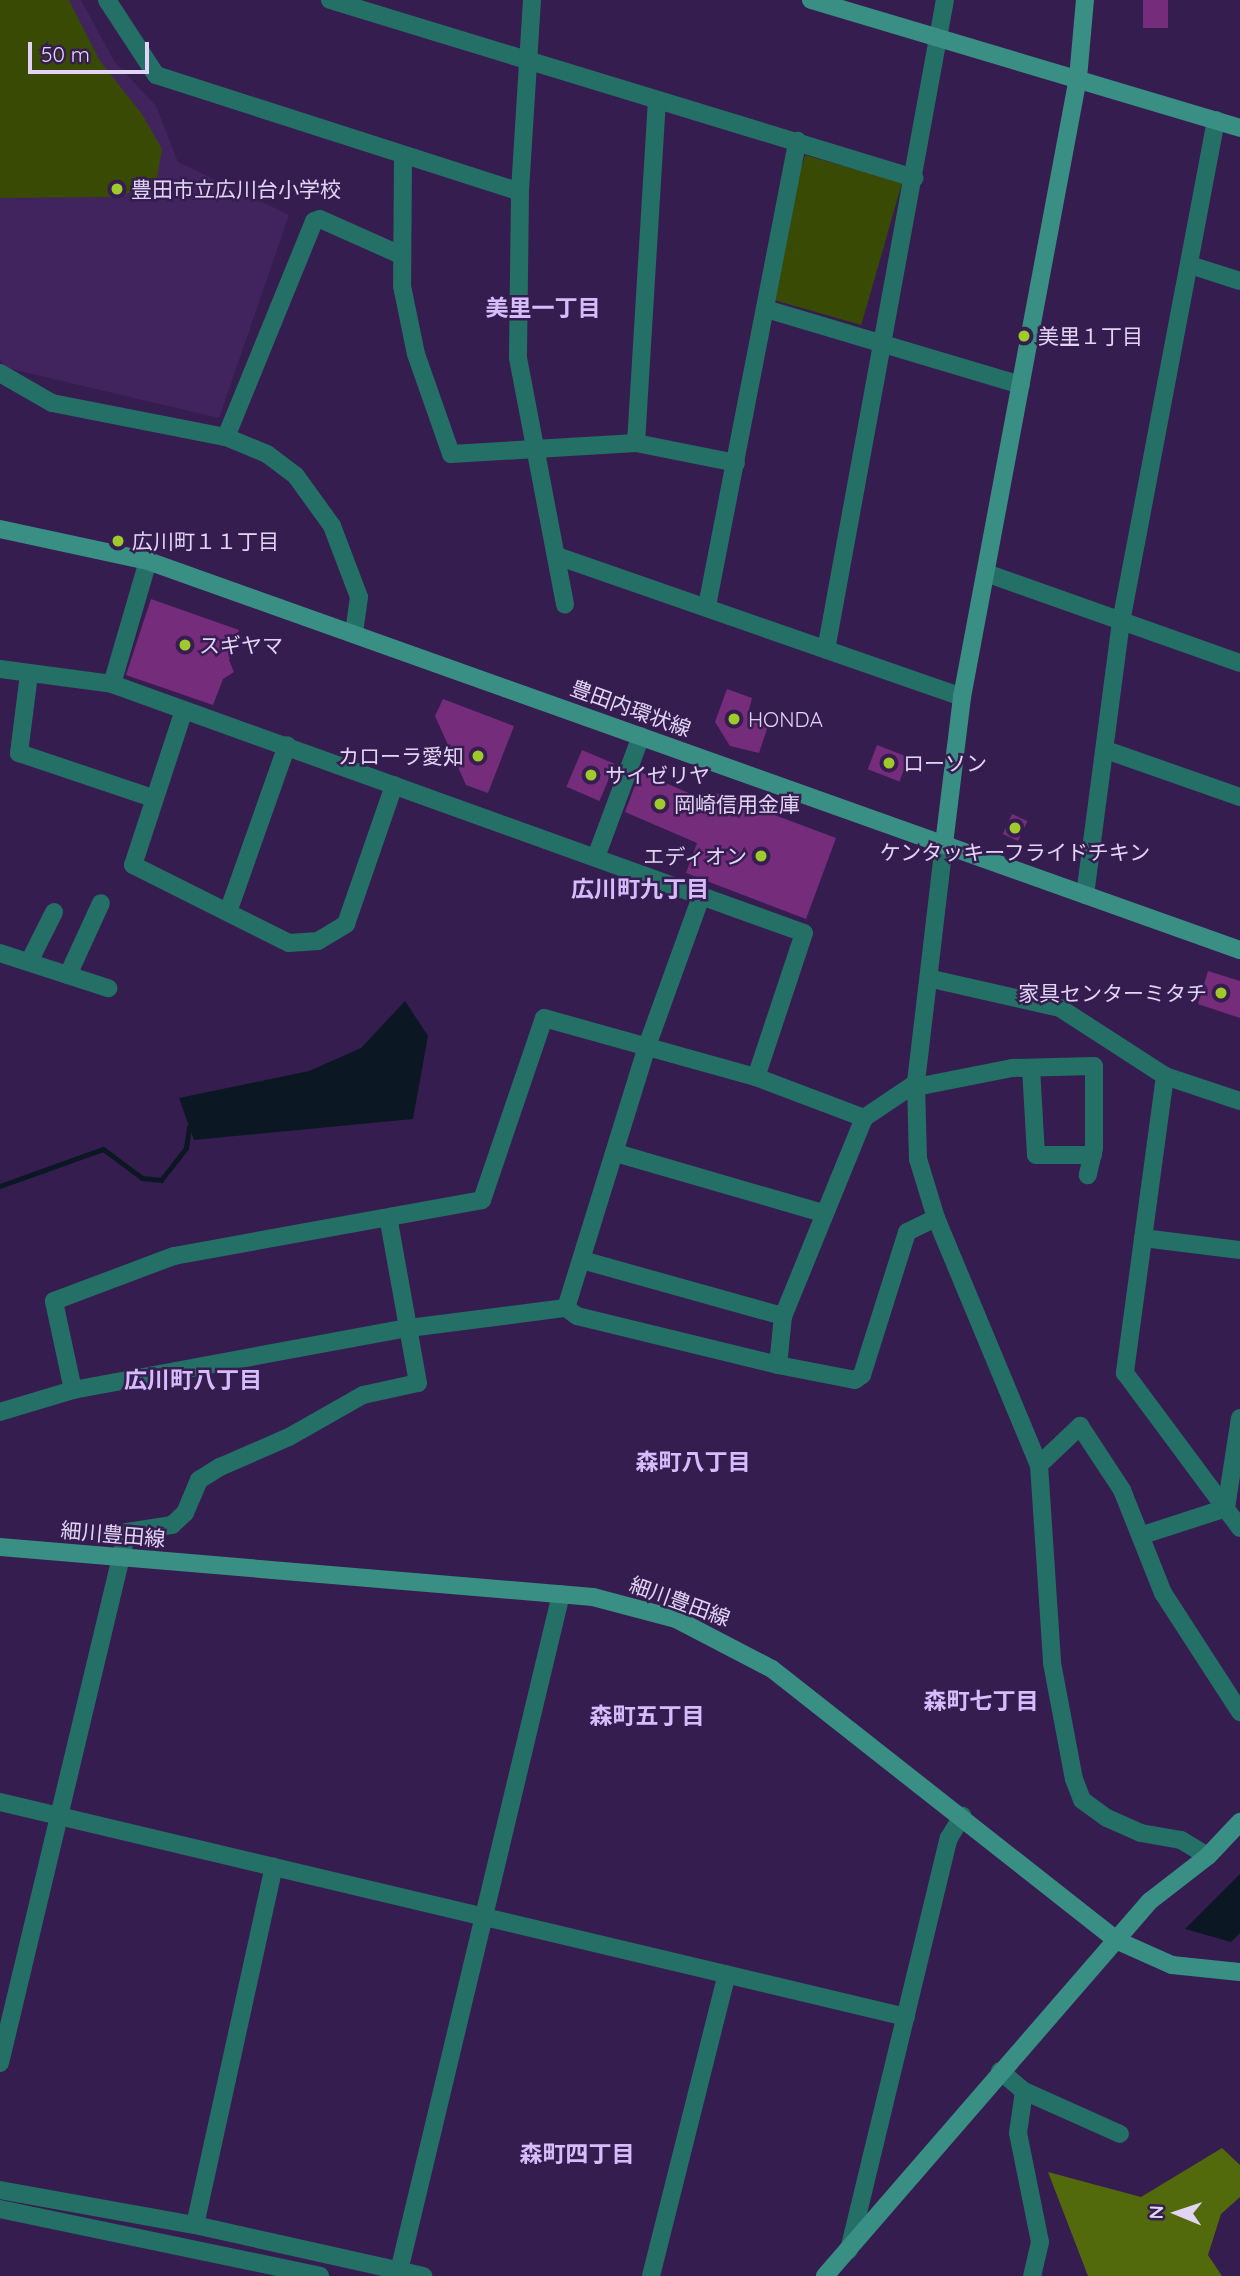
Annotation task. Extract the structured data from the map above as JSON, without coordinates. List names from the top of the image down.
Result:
{
  "streets": {
    "street": ["豊田内環状線", "細川豊田線"]
  },
  "districts": [
    "美里一丁目",
    "広川町九丁目",
    "広川町八丁目",
    "森町八丁目",
    "森町七丁目",
    "森町五丁目",
    "森町四丁目"
  ],
  "places": [
    "豊田市立広川台小学校",
    "美里１丁目",
    "広川町１１丁目",
    "スギヤマ",
    "HONDA",
    "カローラ愛知",
    "ローソン",
    "サイゼリヤ",
    "岡崎信用金庫",
    "ケンタッキーフライドチキン",
    "エディオン",
    "家具センターミタチ"
  ],
  "scale_bar": "50 m",
  "north": "left"
}
